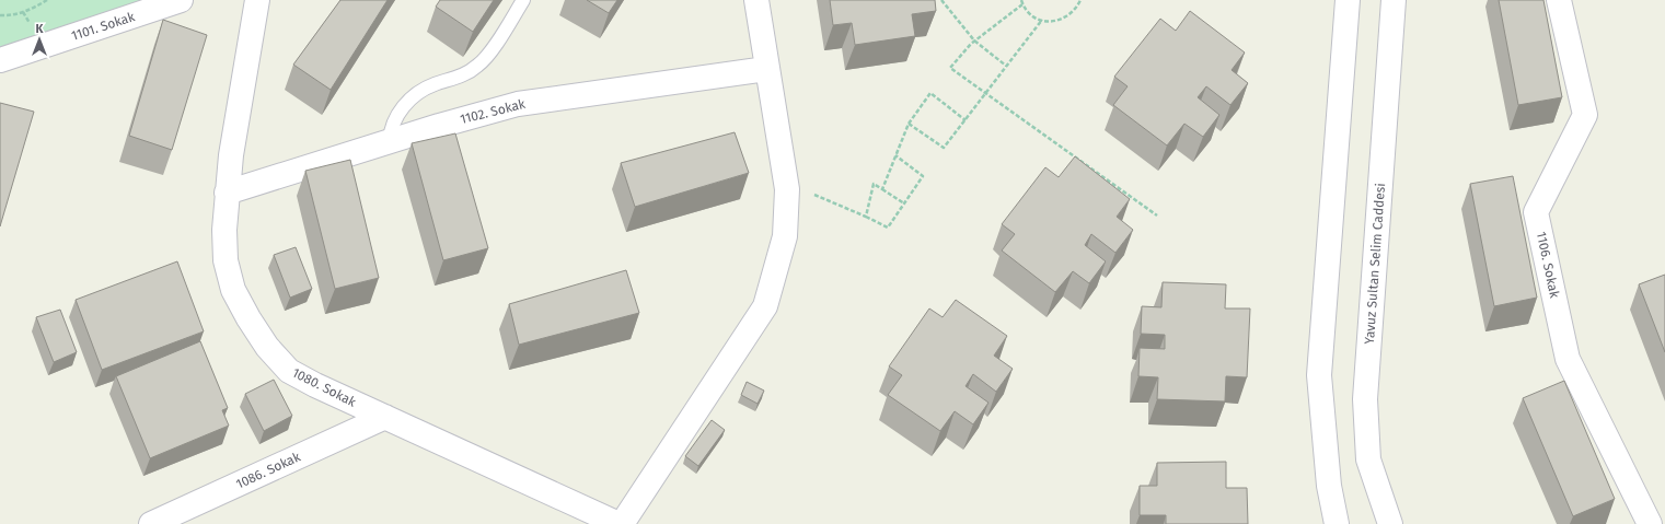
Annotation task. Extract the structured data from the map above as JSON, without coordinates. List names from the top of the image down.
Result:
{
  "streets": {
    "street": [
      "1101. Sokak",
      "1102. Sokak",
      "Yavuz Sultan Selim Caddesi",
      "1106. Sokak",
      "1080. Sokak",
      "1086. Sokak"
    ]
  },
  "crossings": [
    ["1102. Sokak", "1080. Sokak"],
    ["1080. Sokak", "1086. Sokak"]
  ],
  "north": "top"
}
